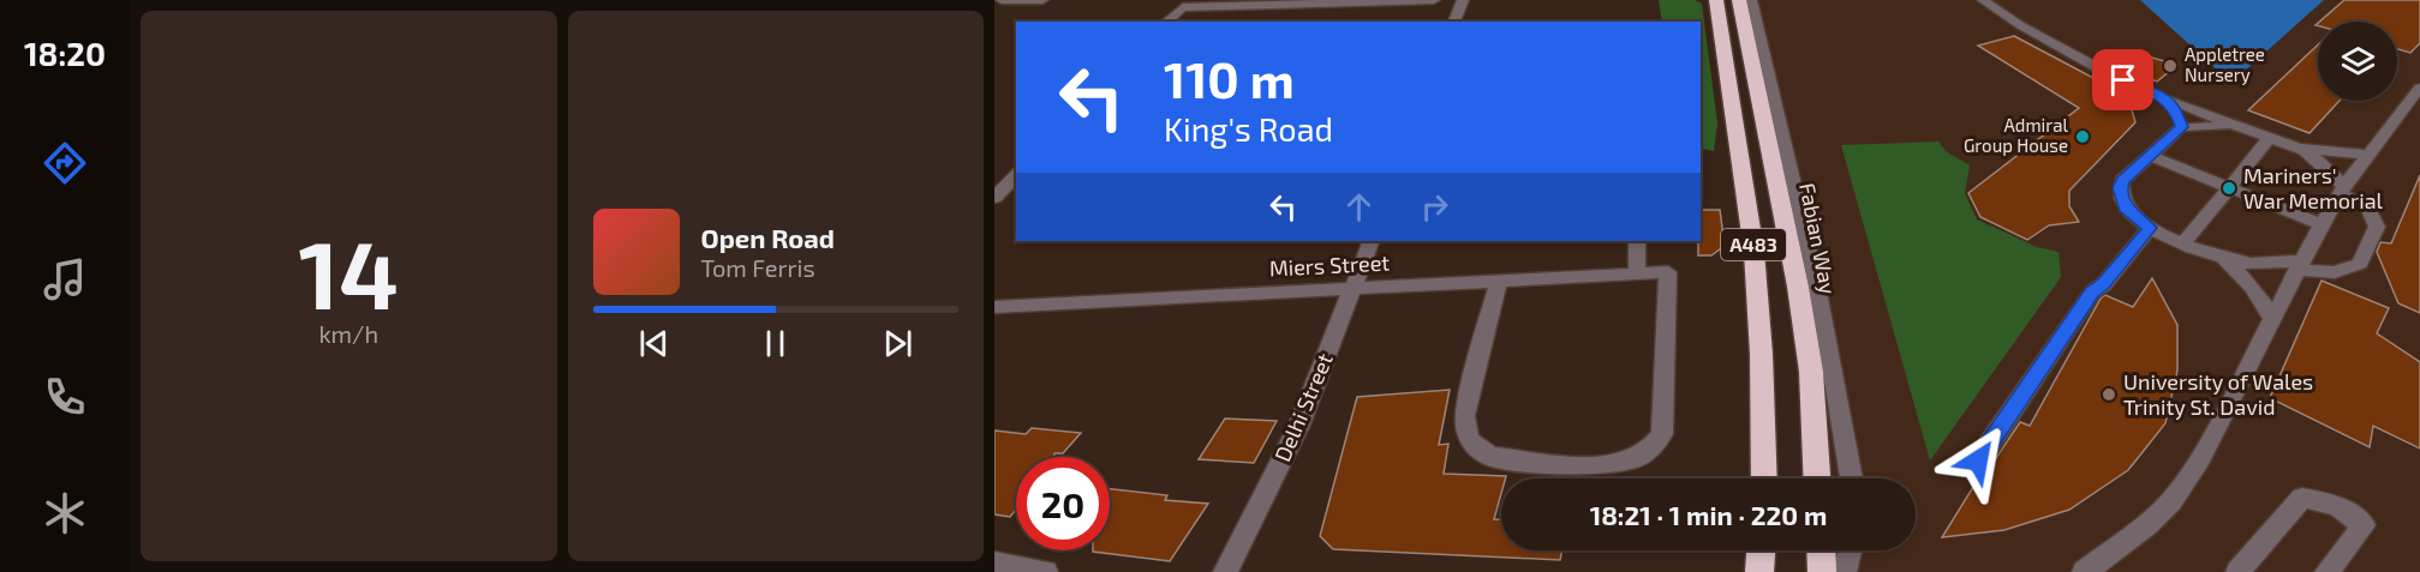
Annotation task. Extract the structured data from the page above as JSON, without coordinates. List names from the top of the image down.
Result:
{
  "streets": {
    "highway": ["Fabian Way", "A483"],
    "street": ["Miers Street", "Delhi Street"]
  },
  "crossings": [
    ["Miers Street", "Delhi Street"]
  ],
  "places": [
    "Appletree Nursery",
    "Admiral Group House",
    "Mariners' War Memorial",
    "University of Wales Trinity St. David"
  ],
  "page": {
    "tabs": "18:20",
    "tile": ["14", "km/h"],
    "turn": ["110 m", "King's Road"],
    "song": ["Open Road", "Tom Ferris"],
    "limit": "20",
    "trip": "18:21 · 1 min · 220 m"
  }
}
